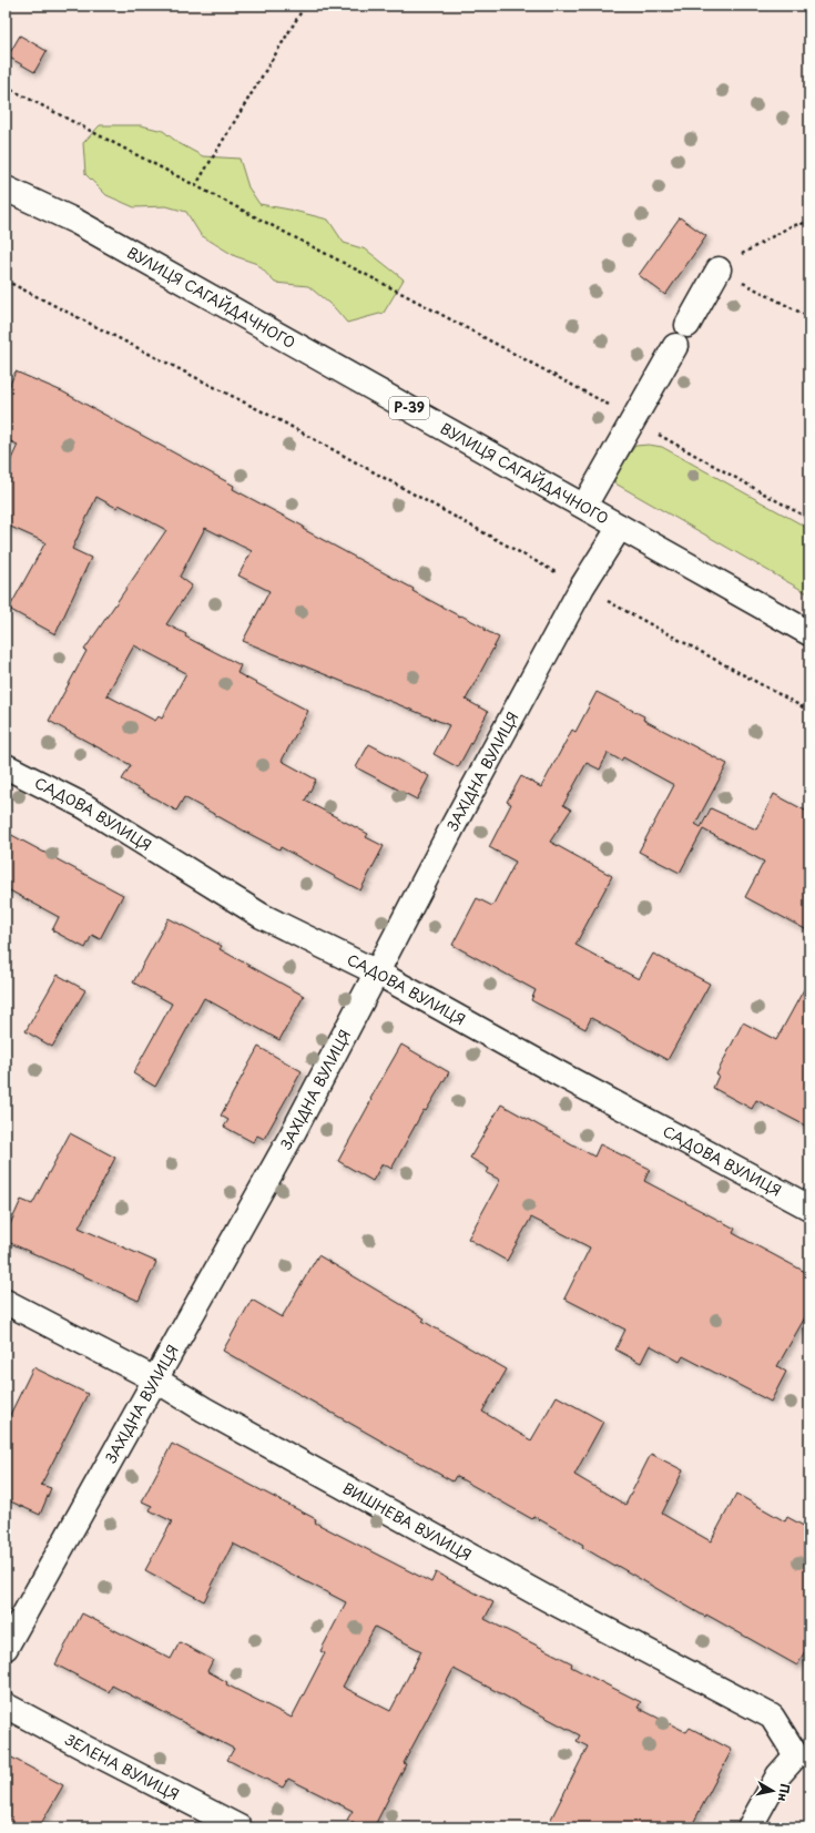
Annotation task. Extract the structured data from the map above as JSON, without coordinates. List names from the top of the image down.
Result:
{
  "streets": {
    "street": [
      "ВУЛИЦЯ САГАЙДАЧНОГО",
      "Р-39",
      "ЗАХІДНА ВУЛИЦЯ",
      "САДОВА ВУЛИЦЯ",
      "ВИШНЕВА ВУЛИЦЯ",
      "ЗЕЛЕНА ВУЛИЦЯ"
    ]
  },
  "crossings": [
    ["ВУЛИЦЯ САГАЙДАЧНОГО", "ЗАХІДНА ВУЛИЦЯ"],
    ["ЗАХІДНА ВУЛИЦЯ", "САДОВА ВУЛИЦЯ"],
    ["ЗАХІДНА ВУЛИЦЯ", "ВИШНЕВА ВУЛИЦЯ"]
  ],
  "north": "right"
}
